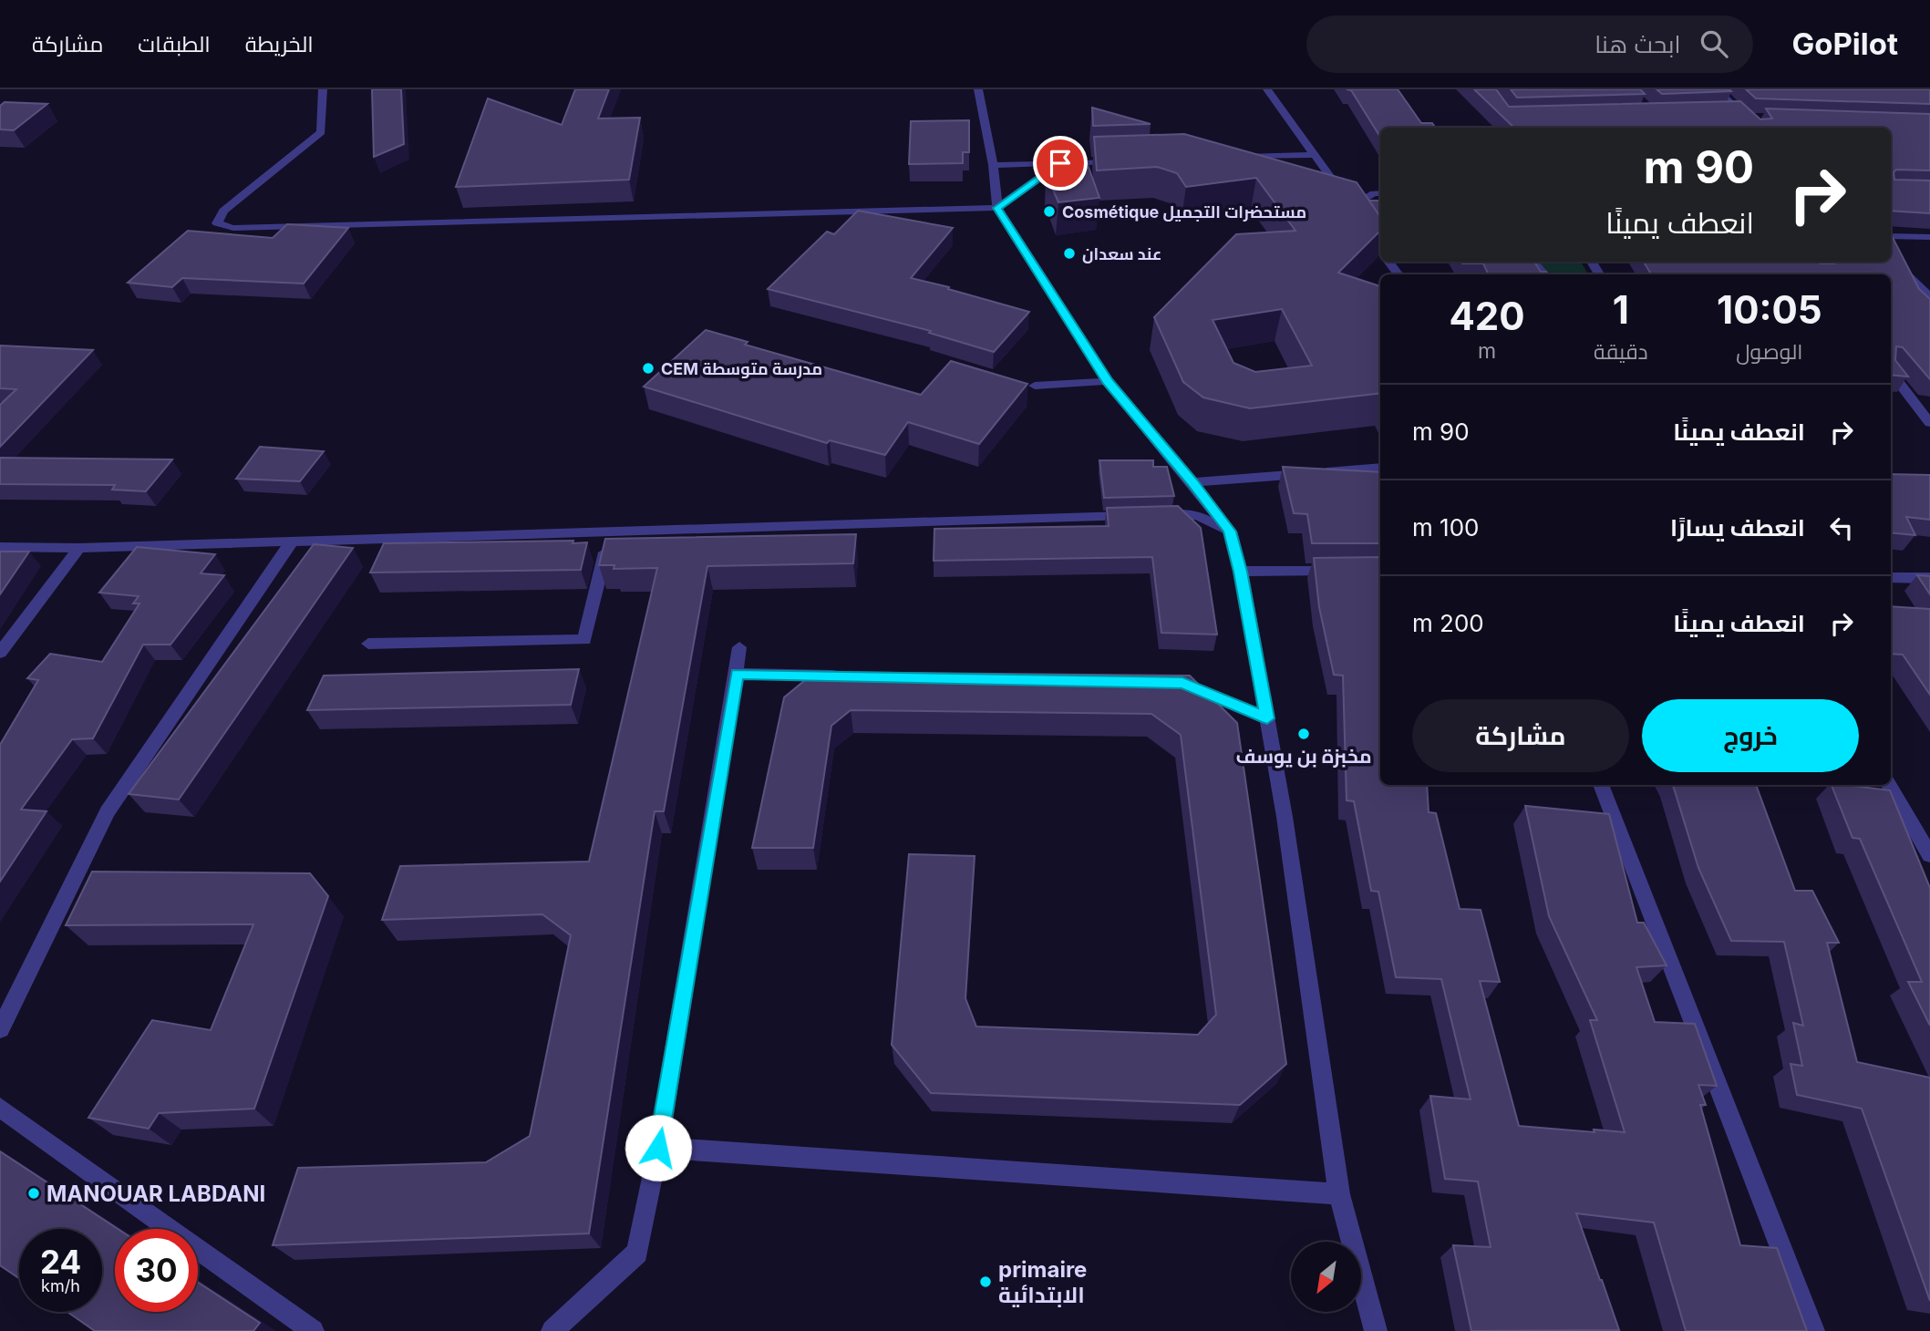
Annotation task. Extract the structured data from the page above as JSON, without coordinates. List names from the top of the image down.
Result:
{
  "places": [
    "Cosmétique مستحضرات التجميل",
    "عند سعدان",
    "CEM مدرسة متوسطة",
    "مخبزة بن یوسف",
    "MANOUAR LABDANI",
    "primaire الابتدائية"
  ],
  "north": "bottom left",
  "page": {
    "header": "GoPilot",
    "search": "ابحث هنا",
    "nav": ["الخريطة", "الطبقات", "مشاركة"],
    "turn": ["90 m", "انعطف يمينًا"],
    "eta": [
      "10:05",
      "الوصول",
      "1",
      "دقيقة",
      "420",
      "m"
    ],
    "list": [
      {
        "name": "انعطف يمينًا",
        "value": "90 m"
      },
      {
        "name": "انعطف يسارًا",
        "value": "100 m"
      },
      {
        "name": "انعطف يمينًا",
        "value": "200 m"
      }
    ],
    "buttons": ["خروج", "مشاركة"],
    "speed": "24 km/h",
    "limit": "30"
  }
}
